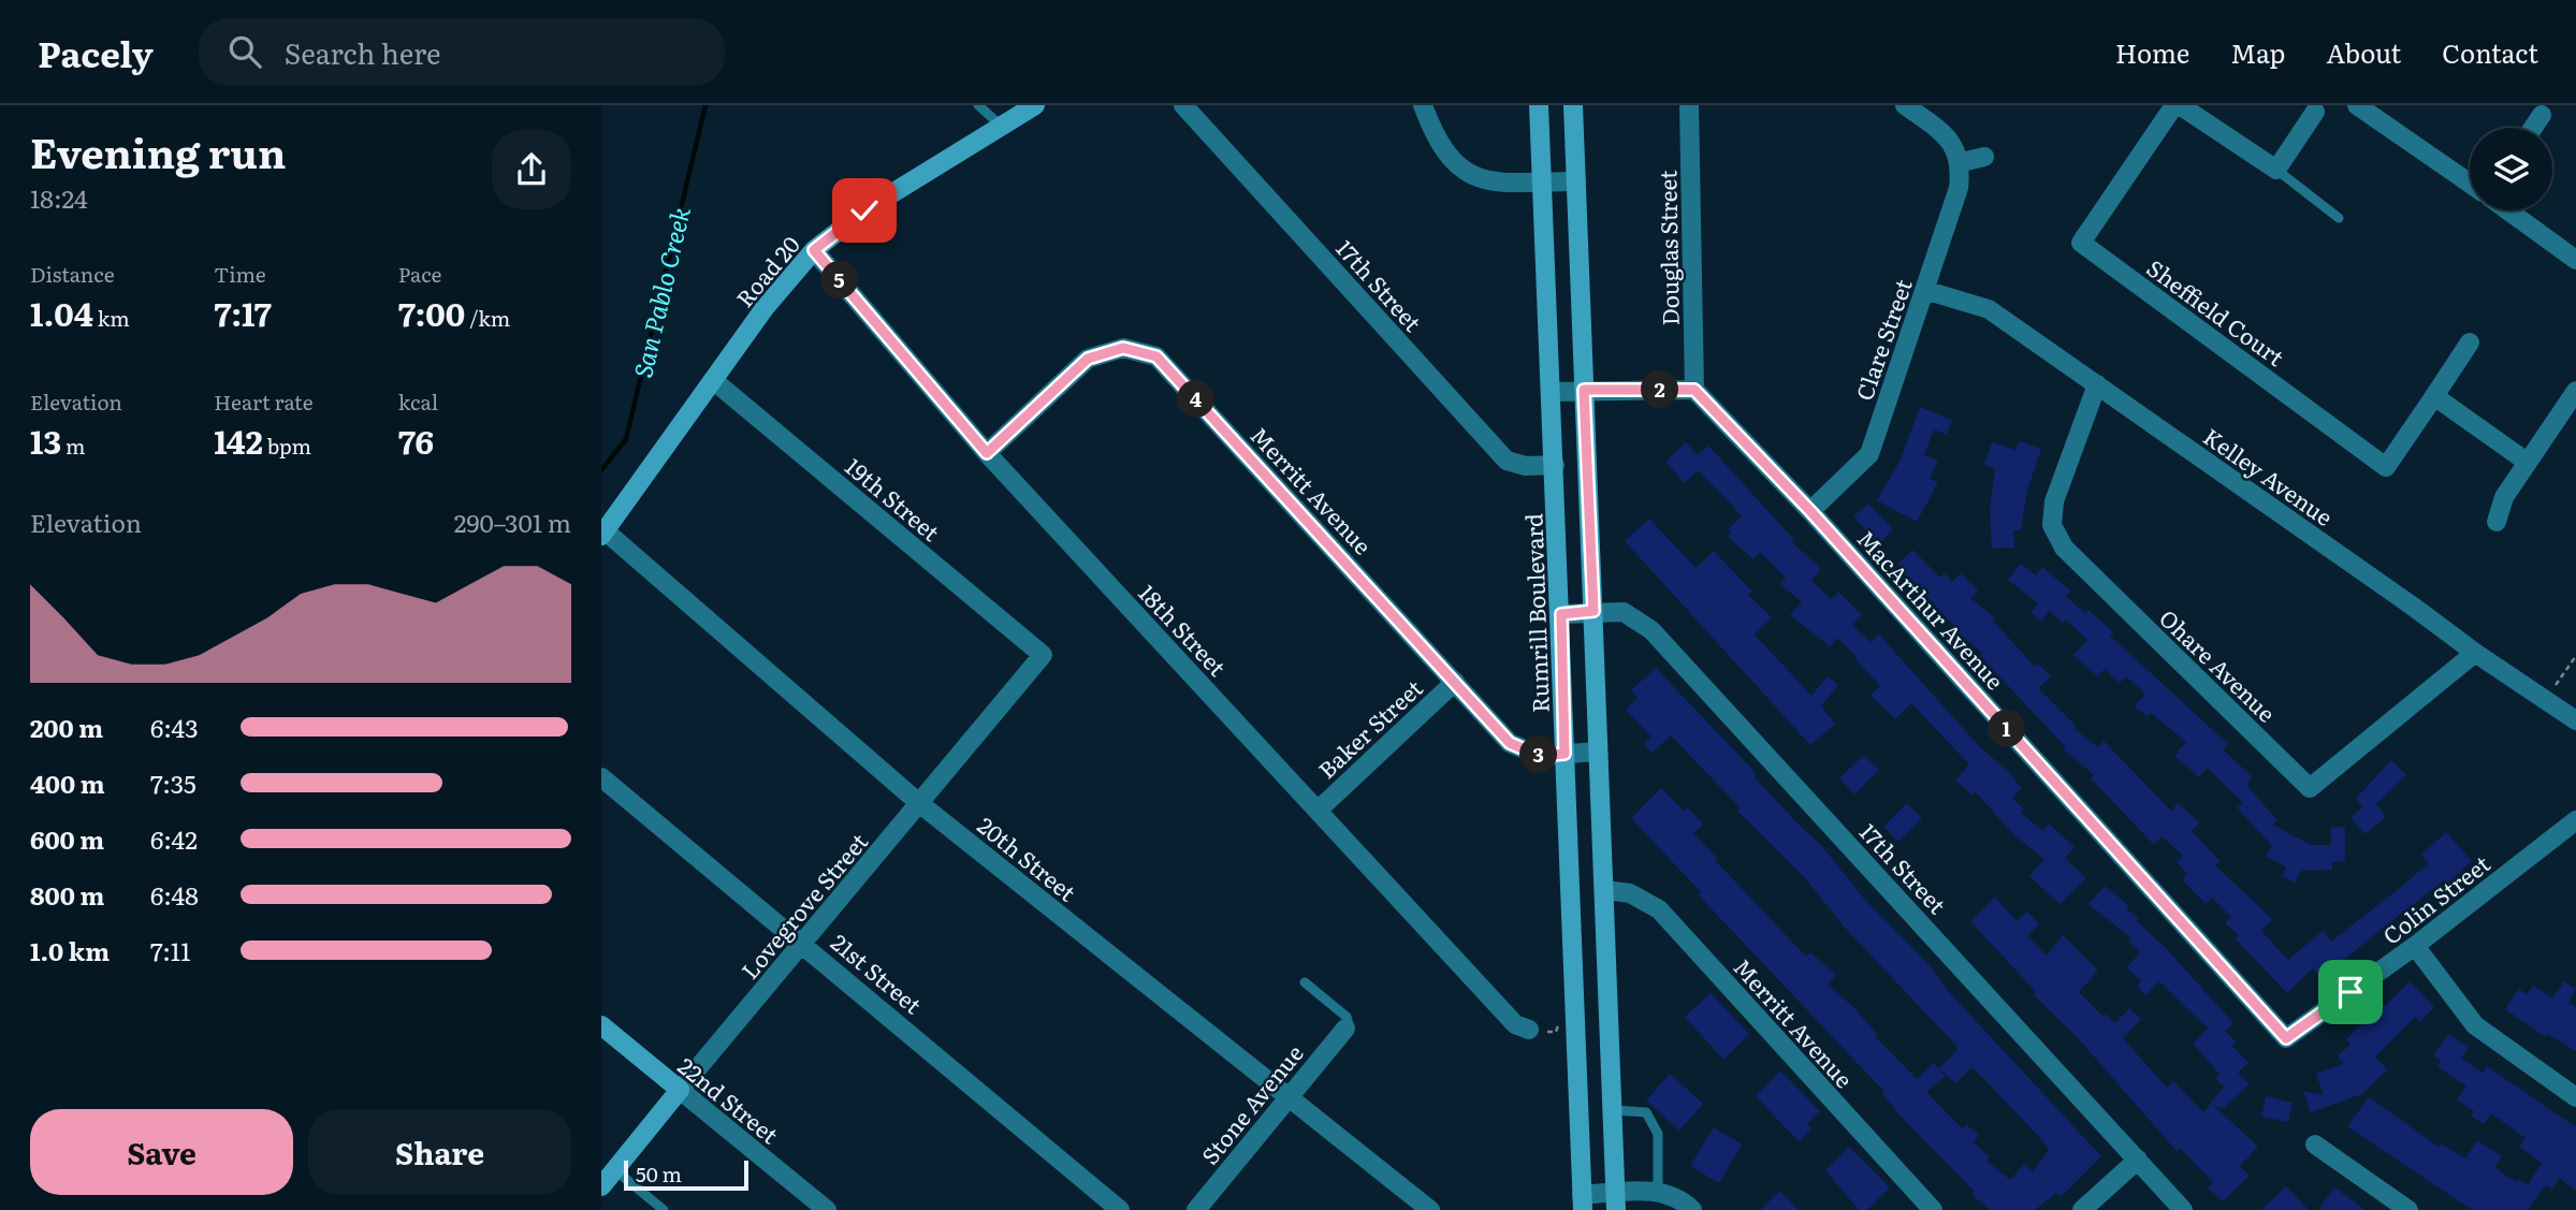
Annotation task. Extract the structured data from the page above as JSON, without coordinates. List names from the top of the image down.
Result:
{
  "streets": {
    "main road": [
      "Road 20",
      "Rumrill Boulevard",
      "Lovegrove Street",
      "22nd Street"
    ],
    "street": [
      "Douglas Street",
      "17th Street",
      "Sheffield Court",
      "Clare Street",
      "Kelley Avenue",
      "Merritt Avenue",
      "19th Street",
      "MacArthur Avenue",
      "18th Street",
      "Ohare Avenue",
      "Baker Street",
      "20th Street",
      "Colin Street",
      "21st Street",
      "Stone Avenue"
    ]
  },
  "crossings": [
    ["Douglas Street", "MacArthur Avenue"],
    ["Road 20", "19th Street"],
    ["Road 20", "18th Street"],
    ["Road 20", "20th Street"],
    ["17th Street", "Rumrill Boulevard"],
    ["Clare Street", "Kelley Avenue"],
    ["Clare Street", "MacArthur Avenue"],
    ["Kelley Avenue", "Ohare Avenue"],
    ["Merritt Avenue", "Rumrill Boulevard"],
    ["Merritt Avenue", "18th Street"],
    ["Merritt Avenue", "Baker Street"],
    ["19th Street", "Lovegrove Street"],
    ["MacArthur Avenue", "Colin Street"],
    ["18th Street", "Baker Street"],
    ["20th Street", "Lovegrove Street"],
    ["20th Street", "Stone Avenue"],
    ["Lovegrove Street", "21st Street"],
    ["Lovegrove Street", "22nd Street"]
  ],
  "water": ["San Pablo Creek"],
  "scale_bar": "50 m",
  "page": {
    "header": "Pacely",
    "search": "Search here",
    "nav": [
      "Home",
      "Map",
      "About",
      "Contact"
    ],
    "heading": ["Evening run", "18:24"],
    "stats": [
      ["Distance", "1.04 km"],
      ["Time", "7:17"],
      ["Pace", "7:00 /km"],
      ["Elevation", "13 m"],
      ["Heart rate", "142 bpm"],
      ["kcal", "76"]
    ],
    "pins": [
      "5",
      "2",
      "4",
      "1",
      "3"
    ],
    "chart": ["Elevation", "290–301 m"],
    "list": [
      {
        "name": "200 m",
        "note": "6:43"
      },
      {
        "name": "400 m",
        "note": "7:35"
      },
      {
        "name": "600 m",
        "note": "6:42"
      },
      {
        "name": "800 m",
        "note": "6:48"
      },
      {
        "name": "1.0 km",
        "note": "7:11"
      }
    ],
    "buttons": ["Save", "Share"],
    "scale": "50 m"
  }
}
